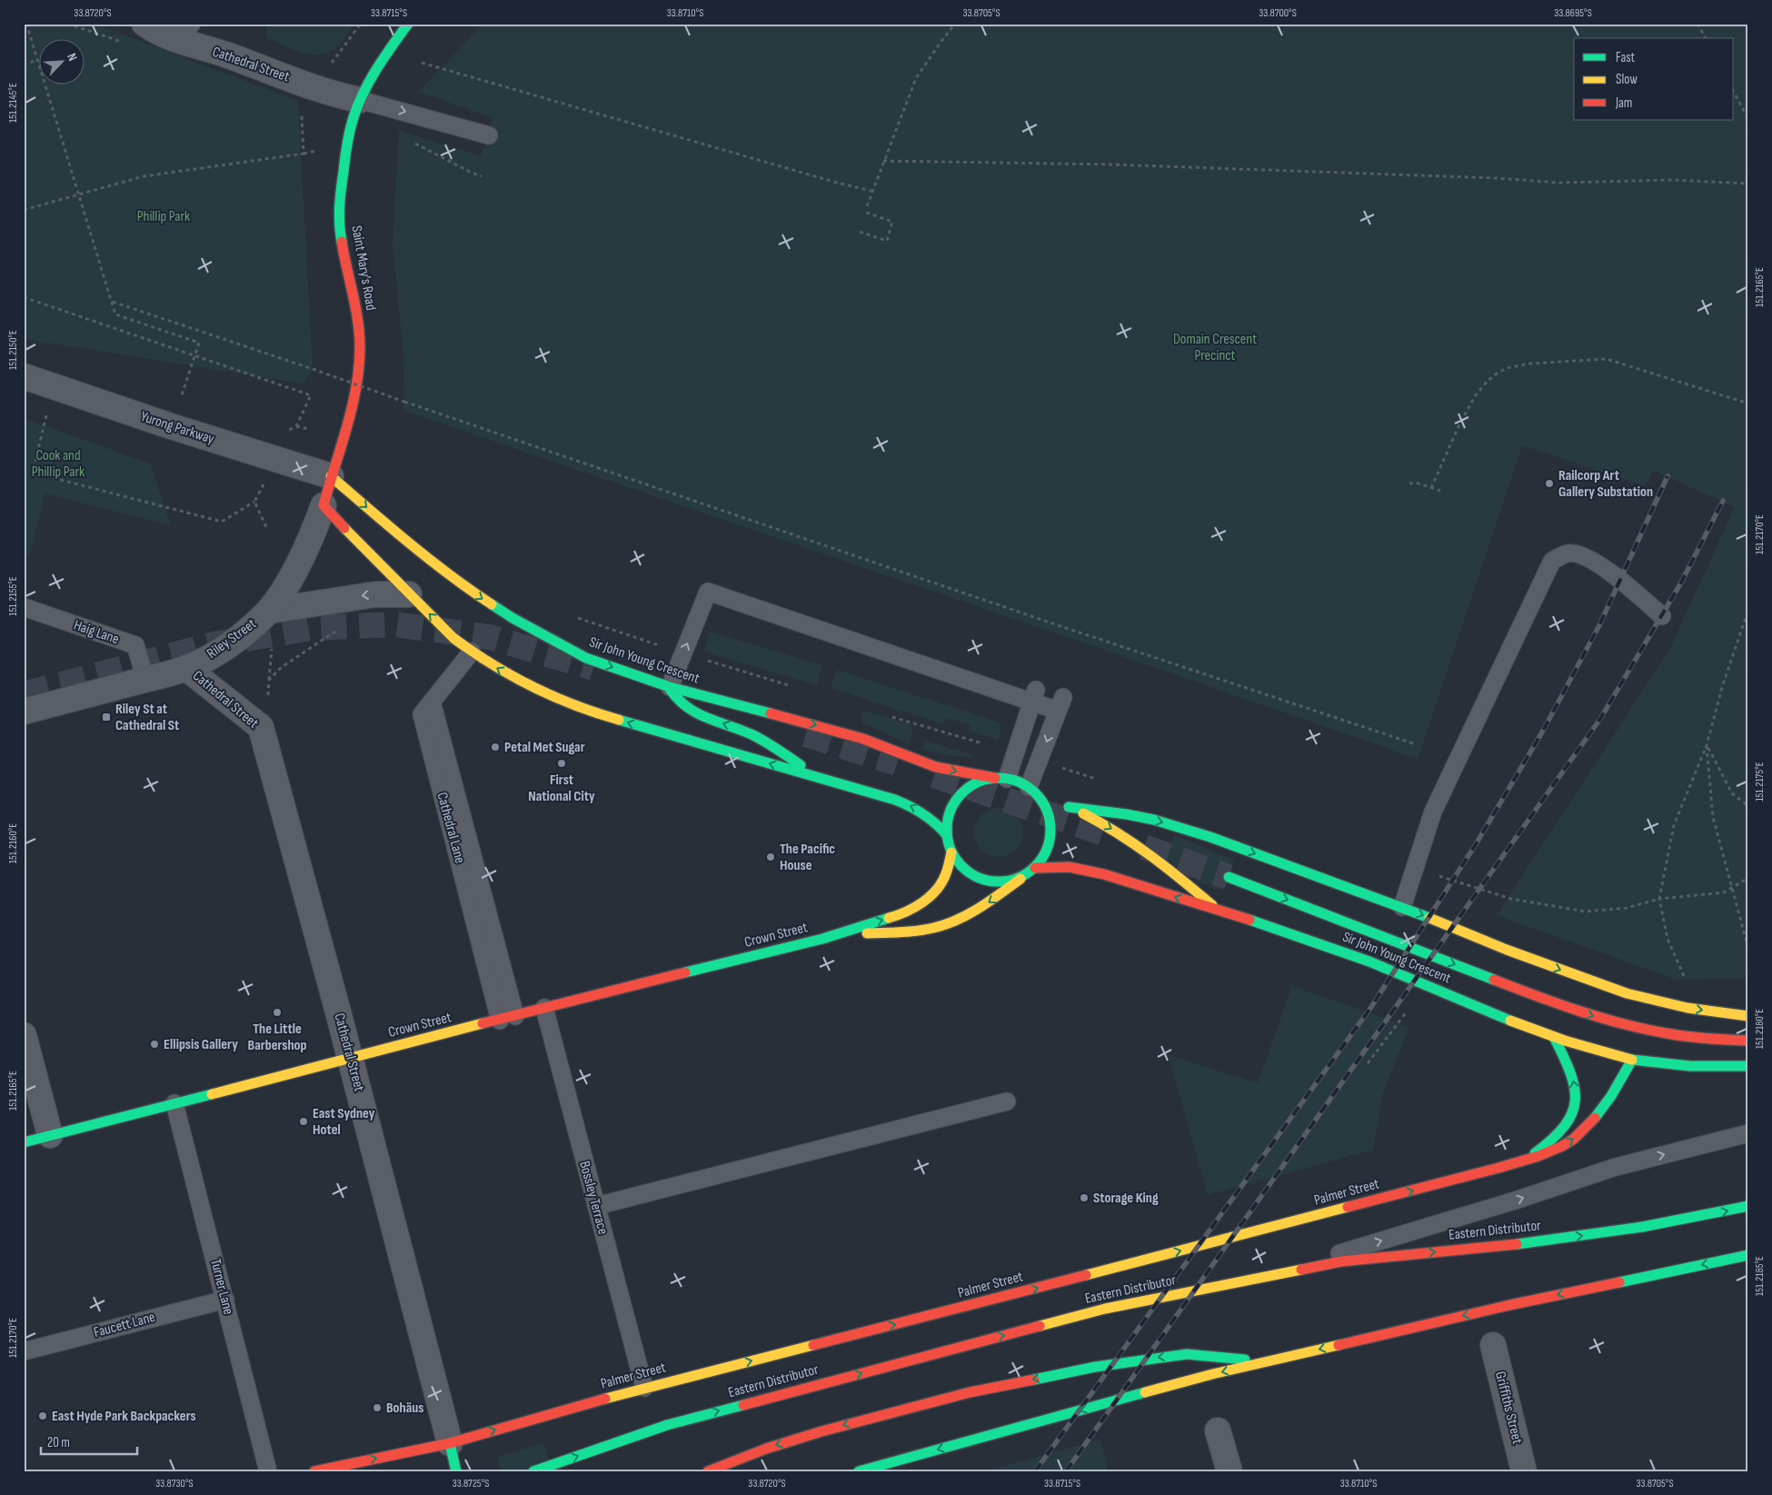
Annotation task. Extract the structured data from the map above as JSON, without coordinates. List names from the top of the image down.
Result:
{
  "streets": {
    "main road": [
      "Cathedral Street",
      "Saint Mary's Road",
      "Riley Street",
      "Sir John Young Crescent",
      "Crown Street",
      "Palmer Street",
      "Eastern Distributor"
    ],
    "street": ["Yurong Parkway", "Griffiths Street"],
    "lane": [
      "Haig Lane",
      "Bossley Terrace",
      "Turner Lane",
      "Faucett Lane"
    ]
  },
  "crossings": [
    ["Cathedral Street", "Saint Mary's Road"],
    ["Cathedral Street", "Riley Street"],
    ["Cathedral Street", "Crown Street"],
    ["Cathedral Street", "Palmer Street"],
    ["Saint Mary's Road", "Yurong Parkway"],
    ["Saint Mary's Road", "Riley Street"],
    ["Saint Mary's Road", "Sir John Young Crescent"],
    ["Yurong Parkway", "Riley Street"],
    ["Yurong Parkway", "Sir John Young Crescent"],
    ["Haig Lane", "Riley Street"],
    ["Riley Street", "Sir John Young Crescent"],
    ["Sir John Young Crescent", "Crown Street"],
    ["Sir John Young Crescent", "Palmer Street"],
    ["Crown Street", "Bossley Terrace"],
    ["Crown Street", "Turner Lane"],
    ["Palmer Street", "Bossley Terrace"],
    ["Turner Lane", "Faucett Lane"]
  ],
  "one_way": ["Palmer Street"],
  "parks": ["Phillip Park", "Domain Crescent Precinct", "Cook and Phillip Park"],
  "places": {
    "other": [
      "Railcorp Art Gallery Substation",
      "Petal Met Sugar",
      "First National City",
      "The Pacific House",
      "The Little Barbershop",
      "Ellipsis Gallery",
      "East Sydney Hotel",
      "Storage King",
      "Bohäus",
      "East Hyde Park Backpackers"
    ],
    "transit": ["Riley St at Cathedral St"]
  },
  "legend": ["Fast", "Slow", "Jam"],
  "scale_bar": "20 m",
  "north": "top right",
  "coordinates": [
    "33.8720°S",
    "33.8715°S",
    "33.8710°S",
    "33.8705°S",
    "33.8700°S",
    "33.8695°S",
    "151.2145°E",
    "151.2165°E",
    "151.2150°E",
    "151.2170°E",
    "151.2155°E",
    "151.2175°E",
    "151.2160°E",
    "151.2180°E",
    "151.2185°E",
    "33.8730°S",
    "33.8725°S"
  ]
}
